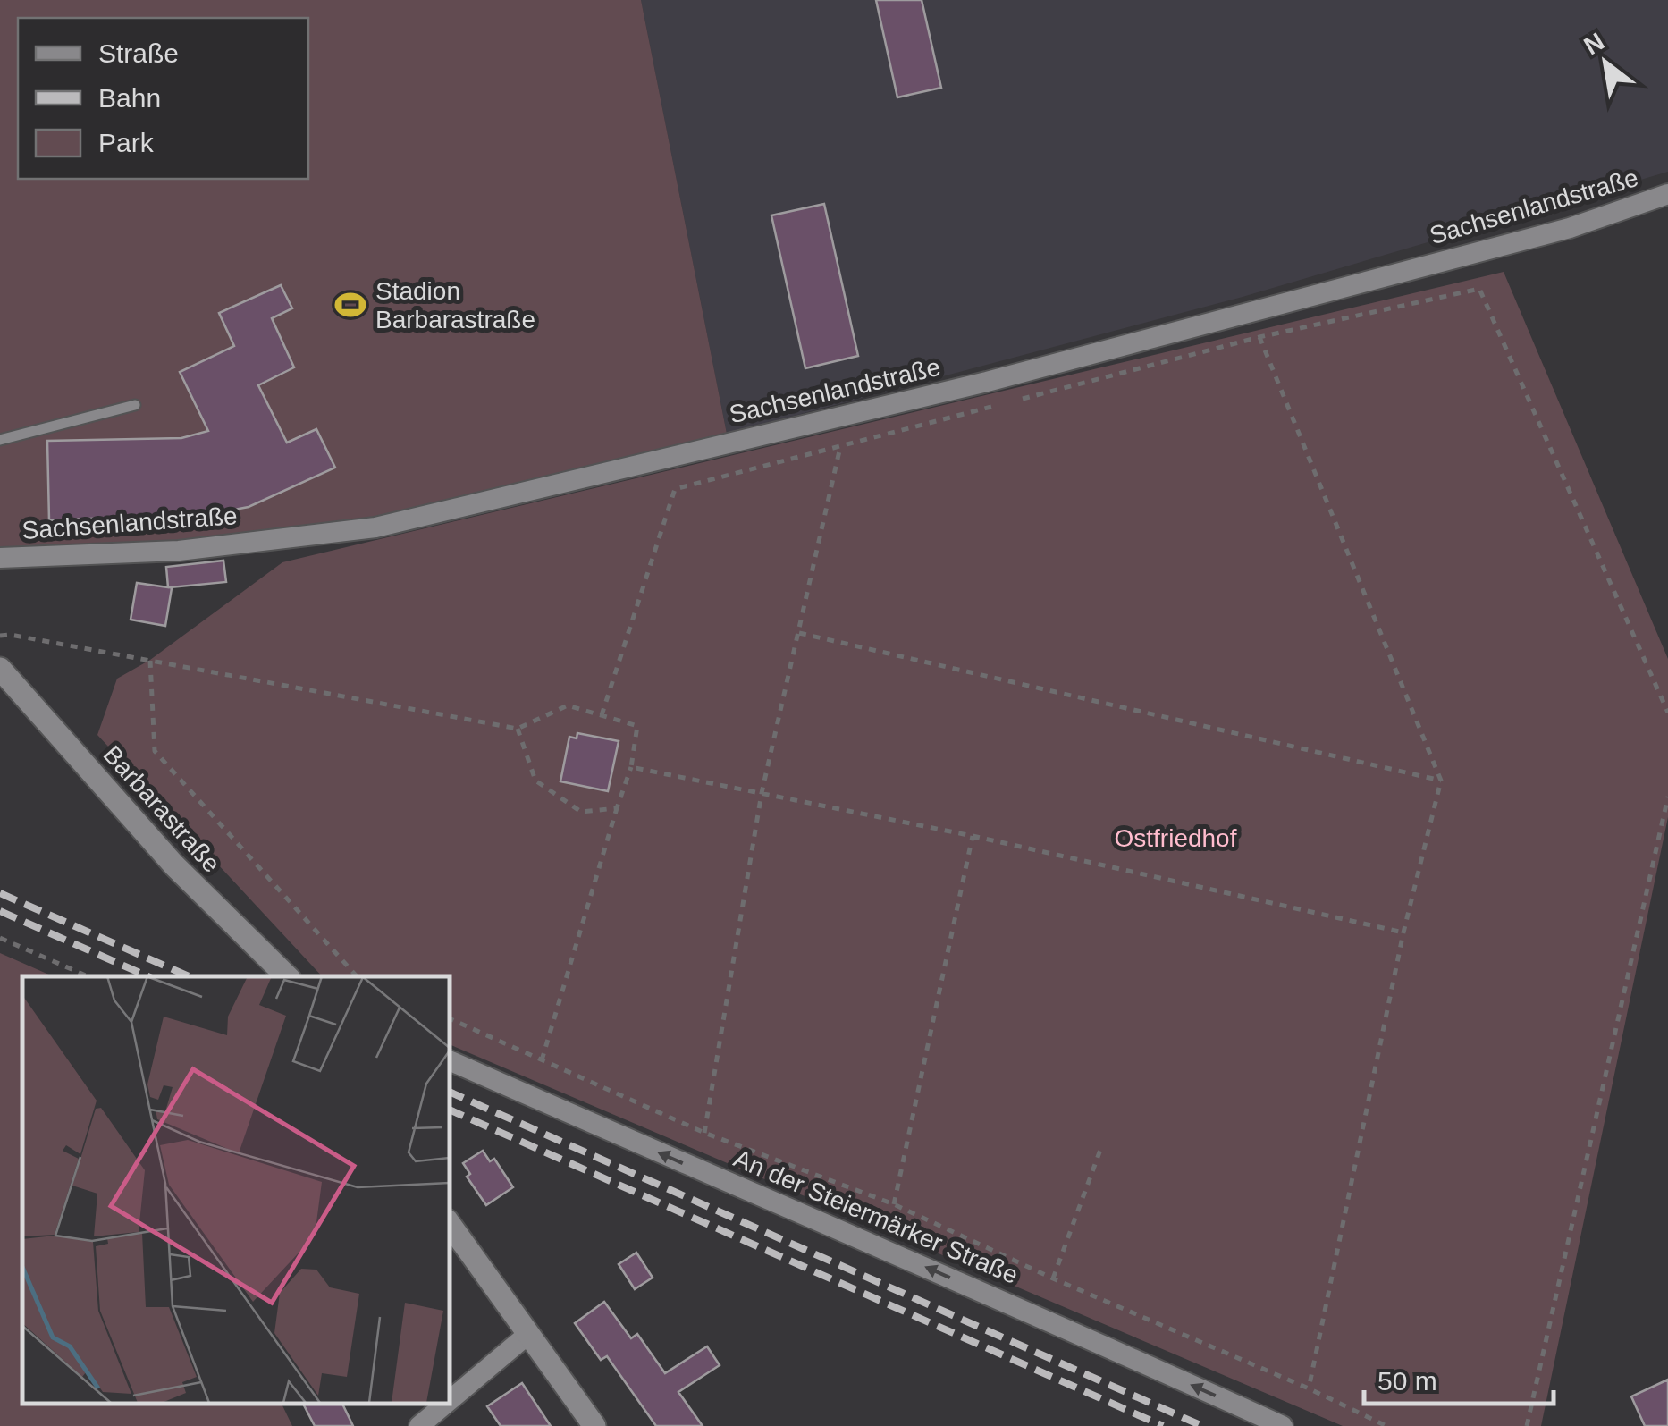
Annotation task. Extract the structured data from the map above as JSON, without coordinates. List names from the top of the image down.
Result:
{
  "streets": {
    "street": ["Sachsenlandstraße", "Barbarastraße", "An der Steiermärker Straße"]
  },
  "one_way": ["An der Steiermärker Straße"],
  "parks": ["Ostfriedhof"],
  "places": {
    "sports": ["Stadion Barbarastraße"]
  },
  "legend": ["Straße", "Bahn", "Park"],
  "scale_bar": "50 m",
  "north": "top left"
}
